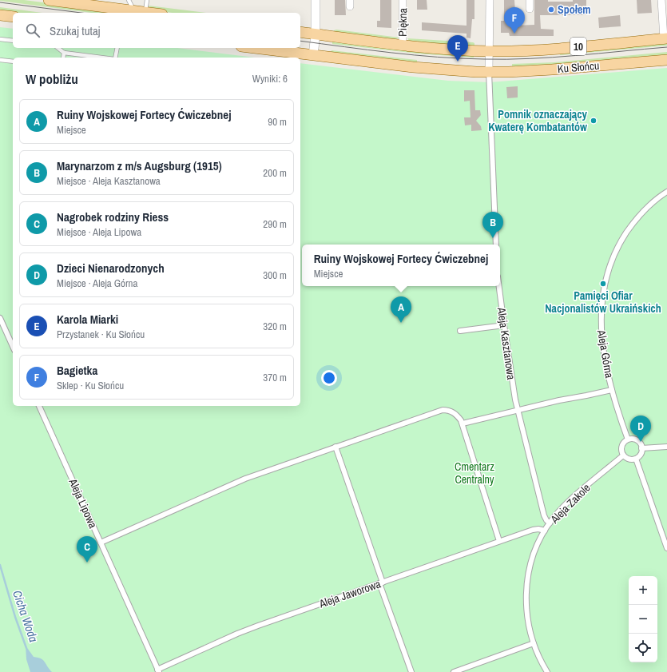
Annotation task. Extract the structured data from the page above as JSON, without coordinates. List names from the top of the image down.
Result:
{
  "streets": {
    "main road": ["10", "Ku Słońcu"],
    "street": [
      "Piękna",
      "Aleja Kasztanowa",
      "Aleja Górna",
      "Aleja Lipowa",
      "Aleja Zakole",
      "Aleja Jaworowa"
    ]
  },
  "crossings": [
    ["Piękna", "Ku Słońcu"],
    ["Aleja Kasztanowa", "Aleja Zakole"],
    ["Aleja Górna", "Aleja Zakole"],
    ["Aleja Lipowa", "Aleja Jaworowa"],
    ["Aleja Zakole", "Aleja Jaworowa"]
  ],
  "water": ["Cicha Woda"],
  "parks": ["Cmentarz Centralny"],
  "places": ["Społem", "Pomnik oznaczający Kwaterę Kombatantów", "Pamięci Ofiar Nacjonalistów Ukraińskich"],
  "page": {
    "pins": [
      "F",
      "E",
      "B",
      "A",
      "D",
      "C"
    ],
    "search": "Szukaj tutaj",
    "heading": ["W pobliżu", "Wyniki: 6"],
    "list": [
      {
        "mark": "A",
        "name": "Ruiny Wojskowej Fortecy Ćwiczebnej",
        "note": "Miejsce",
        "value": "90 m"
      },
      {
        "mark": "B",
        "name": "Marynarzom z m/s Augsburg (1915)",
        "note": "Miejsce · Aleja Kasztanowa",
        "value": "200 m"
      },
      {
        "mark": "C",
        "name": "Nagrobek rodziny Riess",
        "note": "Miejsce · Aleja Lipowa",
        "value": "290 m"
      },
      {
        "mark": "D",
        "name": "Dzieci Nienarodzonych",
        "note": "Miejsce · Aleja Górna",
        "value": "300 m"
      },
      {
        "mark": "E",
        "name": "Karola Miarki",
        "note": "Przystanek · Ku Słońcu",
        "value": "320 m"
      },
      {
        "mark": "F",
        "name": "Bagietka",
        "note": "Sklep · Ku Słońcu",
        "value": "370 m"
      }
    ],
    "popup": ["Ruiny Wojskowej Fortecy Ćwiczebnej", "Miejsce"],
    "map_buttons": ["+", "−"]
  }
}
